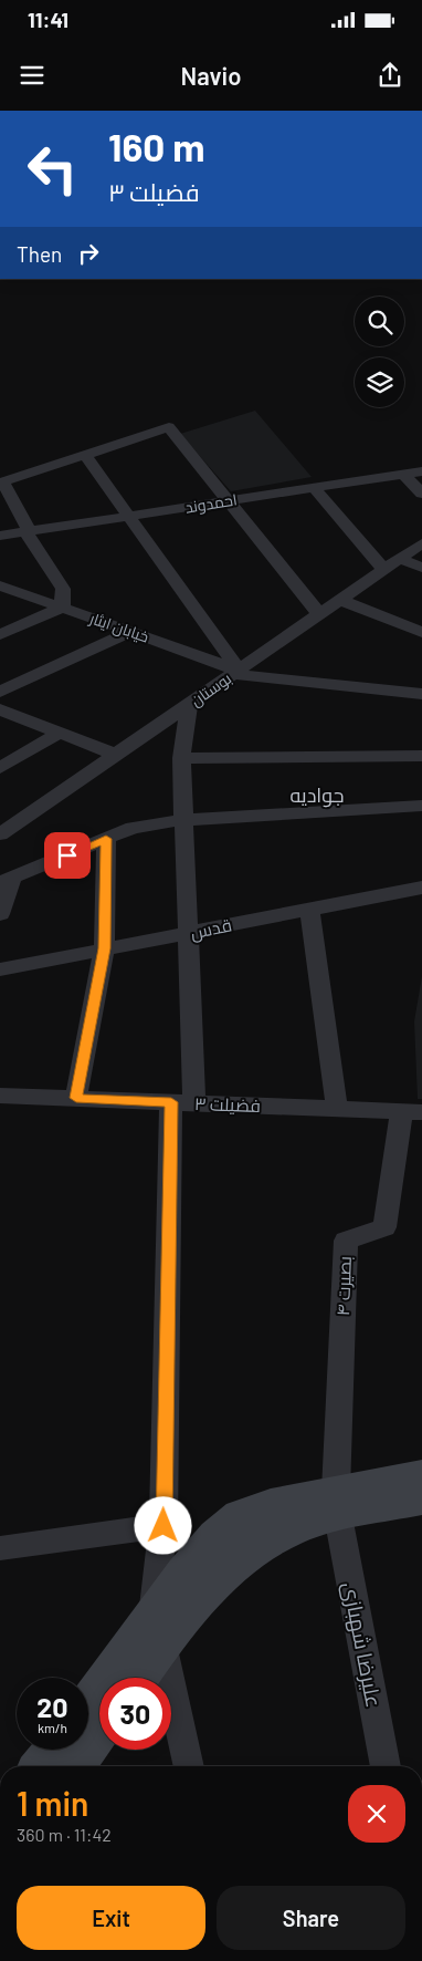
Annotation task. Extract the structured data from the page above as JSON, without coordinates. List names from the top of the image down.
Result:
{
  "streets": {
    "street": [
      "احمدوند",
      "خیابان ایثار",
      "بوستان",
      "قدس",
      "فضیلت ۳",
      "بصیرت ۴",
      "علیرضا شهبازی"
    ]
  },
  "crossings": [
    ["خیابان ایثار", "بوستان"],
    ["فضیلت ۳", "بصیرت ۴"],
    ["بصیرت ۴", "علیرضا شهبازی"]
  ],
  "districts": ["جوادیه"],
  "page": {
    "status": "11:41",
    "header": "Navio",
    "turn": ["160 m", "فضیلت ۳"],
    "then": "Then",
    "speed": "20 km/h",
    "limit": "30",
    "heading": ["1 min", "360 m · 11:42"],
    "buttons": ["Exit", "Share"]
  }
}
